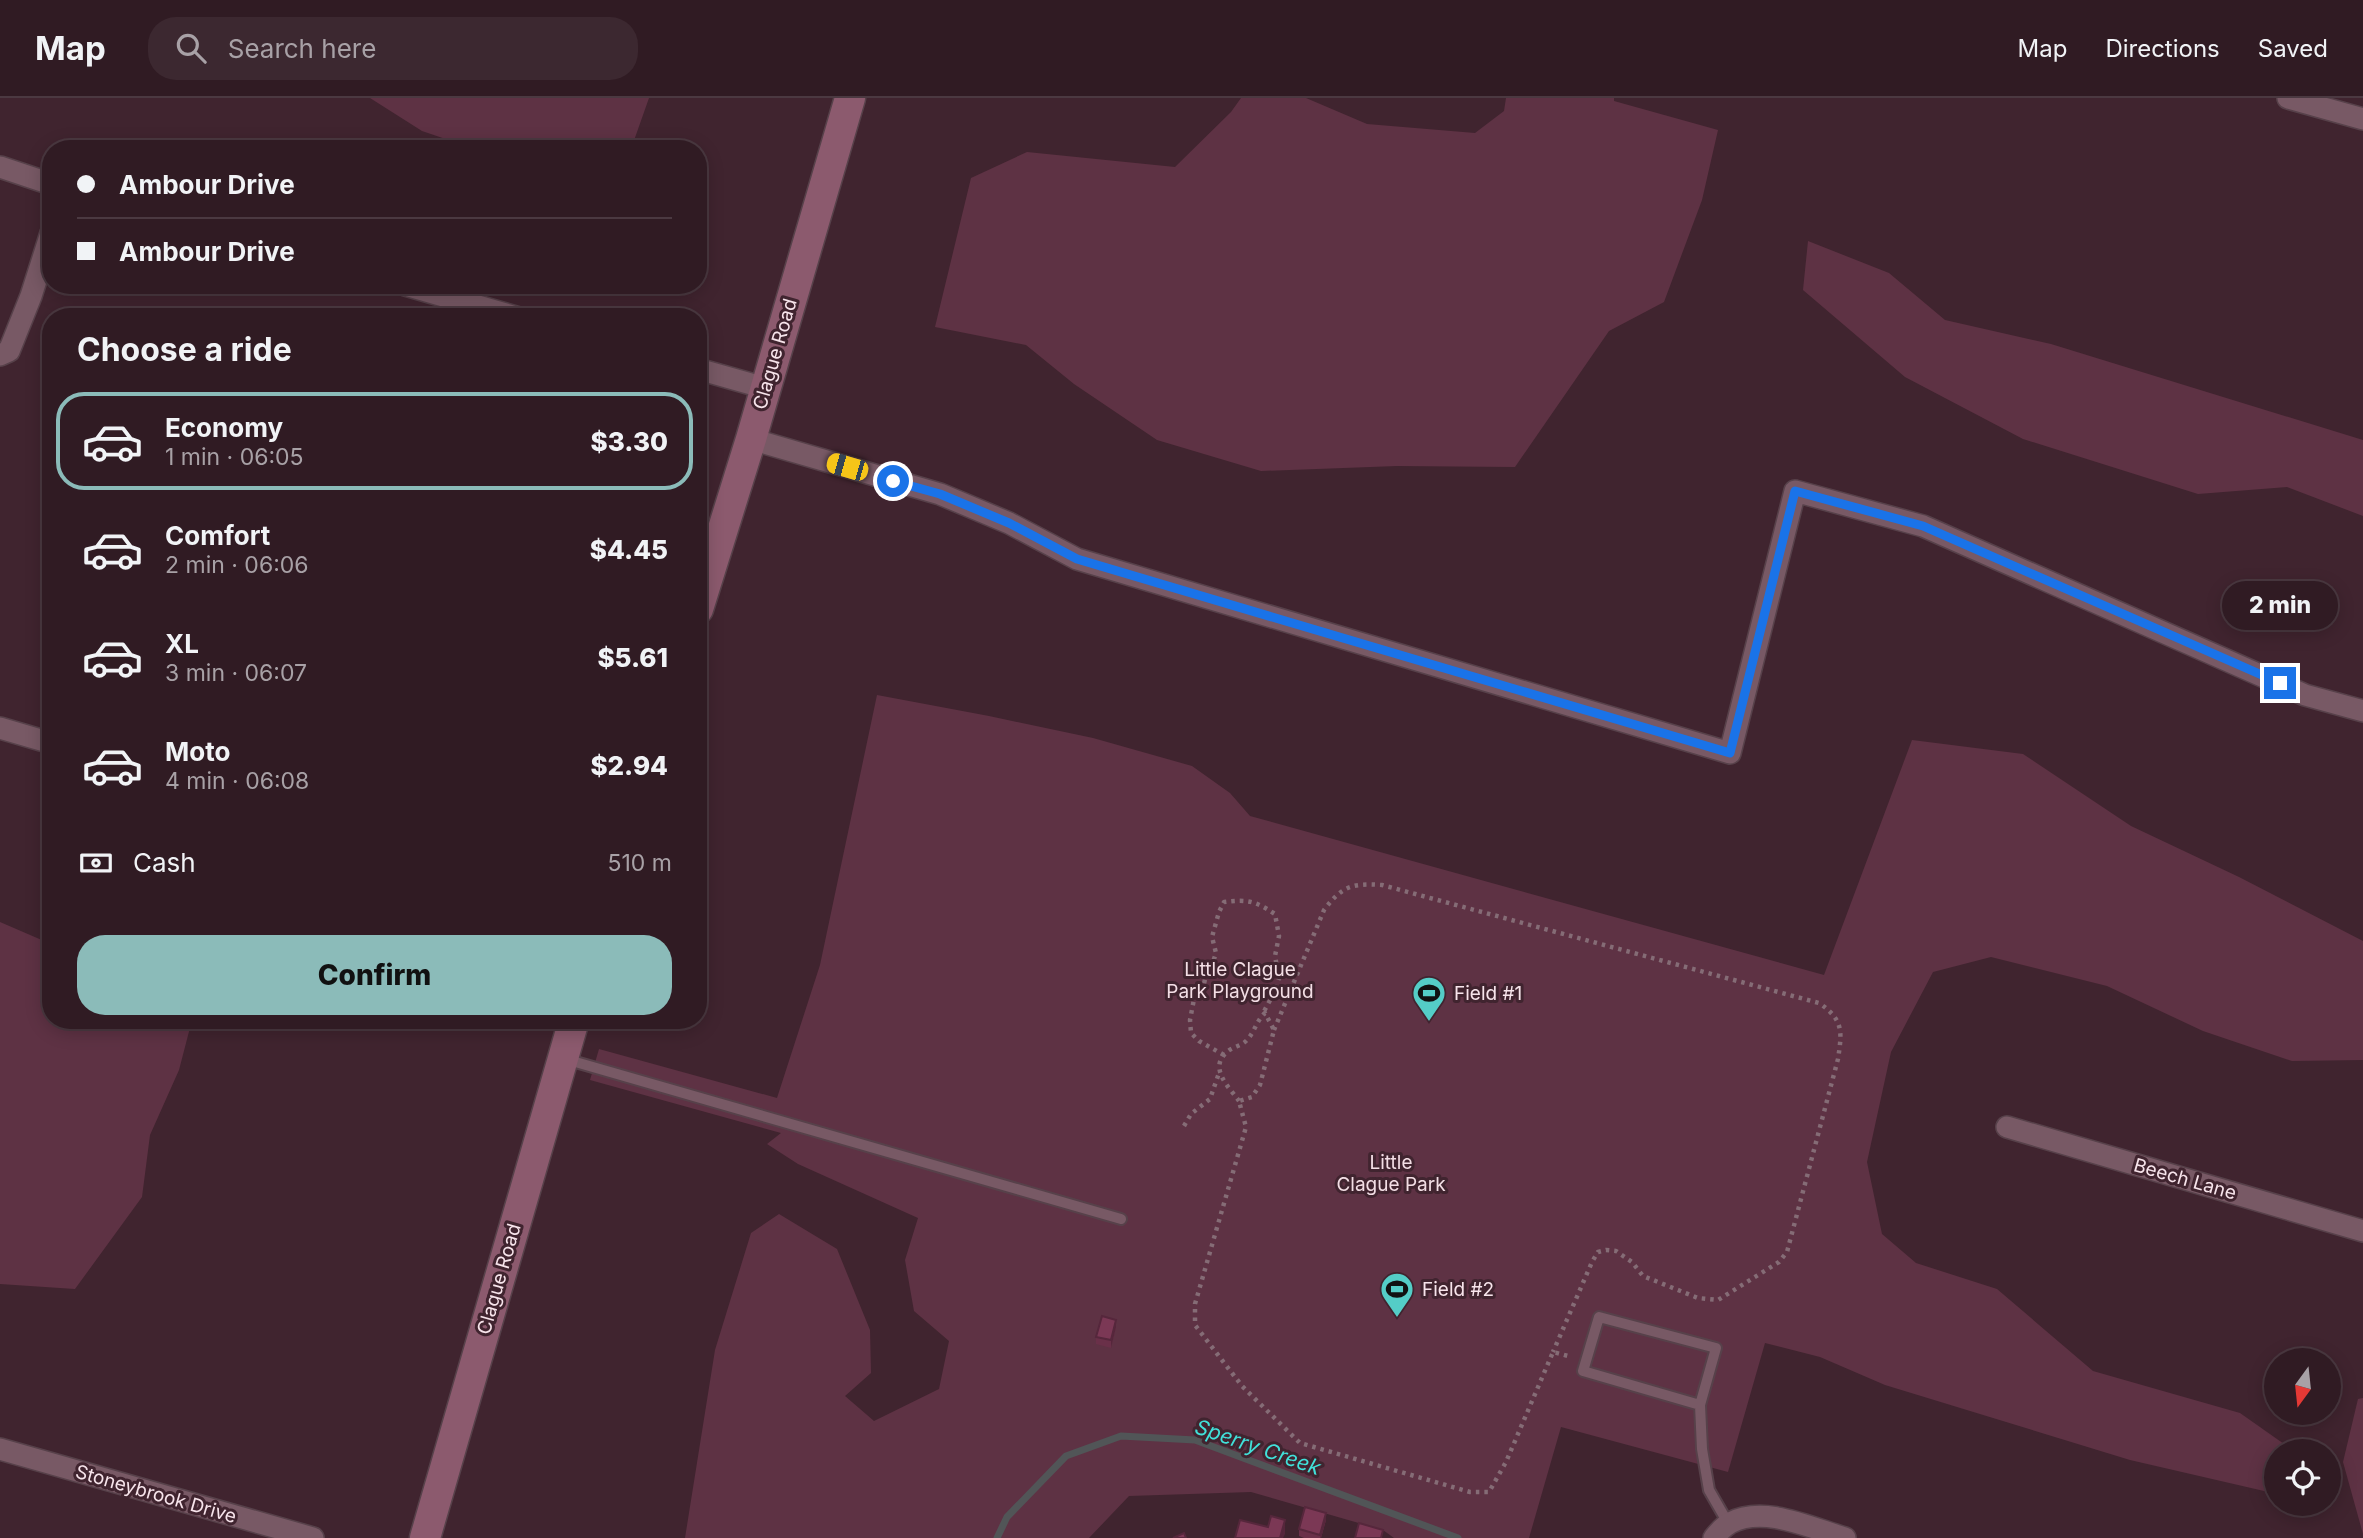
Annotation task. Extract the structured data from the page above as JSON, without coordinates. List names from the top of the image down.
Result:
{
  "streets": {
    "main road": ["Clague Road"],
    "street": ["Beech Lane", "Stoneybrook Drive"]
  },
  "water": ["Sperry Creek"],
  "parks": ["Little Clague Park Playground", "Little Clague Park"],
  "places": {
    "sports": ["Field #1", "Field #2"]
  },
  "north": "bottom",
  "page": {
    "header": "Map",
    "search": "Search here",
    "nav": ["Map", "Directions", "Saved"],
    "banner": ["Ambour Drive", "Ambour Drive"],
    "heading": "Choose a ride",
    "list": [
      {
        "name": "Economy",
        "note": "1 min · 06:05",
        "value": "$3.30"
      },
      {
        "name": "Comfort",
        "note": "2 min · 06:06",
        "value": "$4.45"
      },
      {
        "name": "XL",
        "note": "3 min · 06:07",
        "value": "$5.61"
      },
      {
        "name": "Moto",
        "note": "4 min · 06:08",
        "value": "$2.94"
      }
    ],
    "bubble": "2 min",
    "pay": ["Cash", "510 m"],
    "buttons": "Confirm"
  }
}
